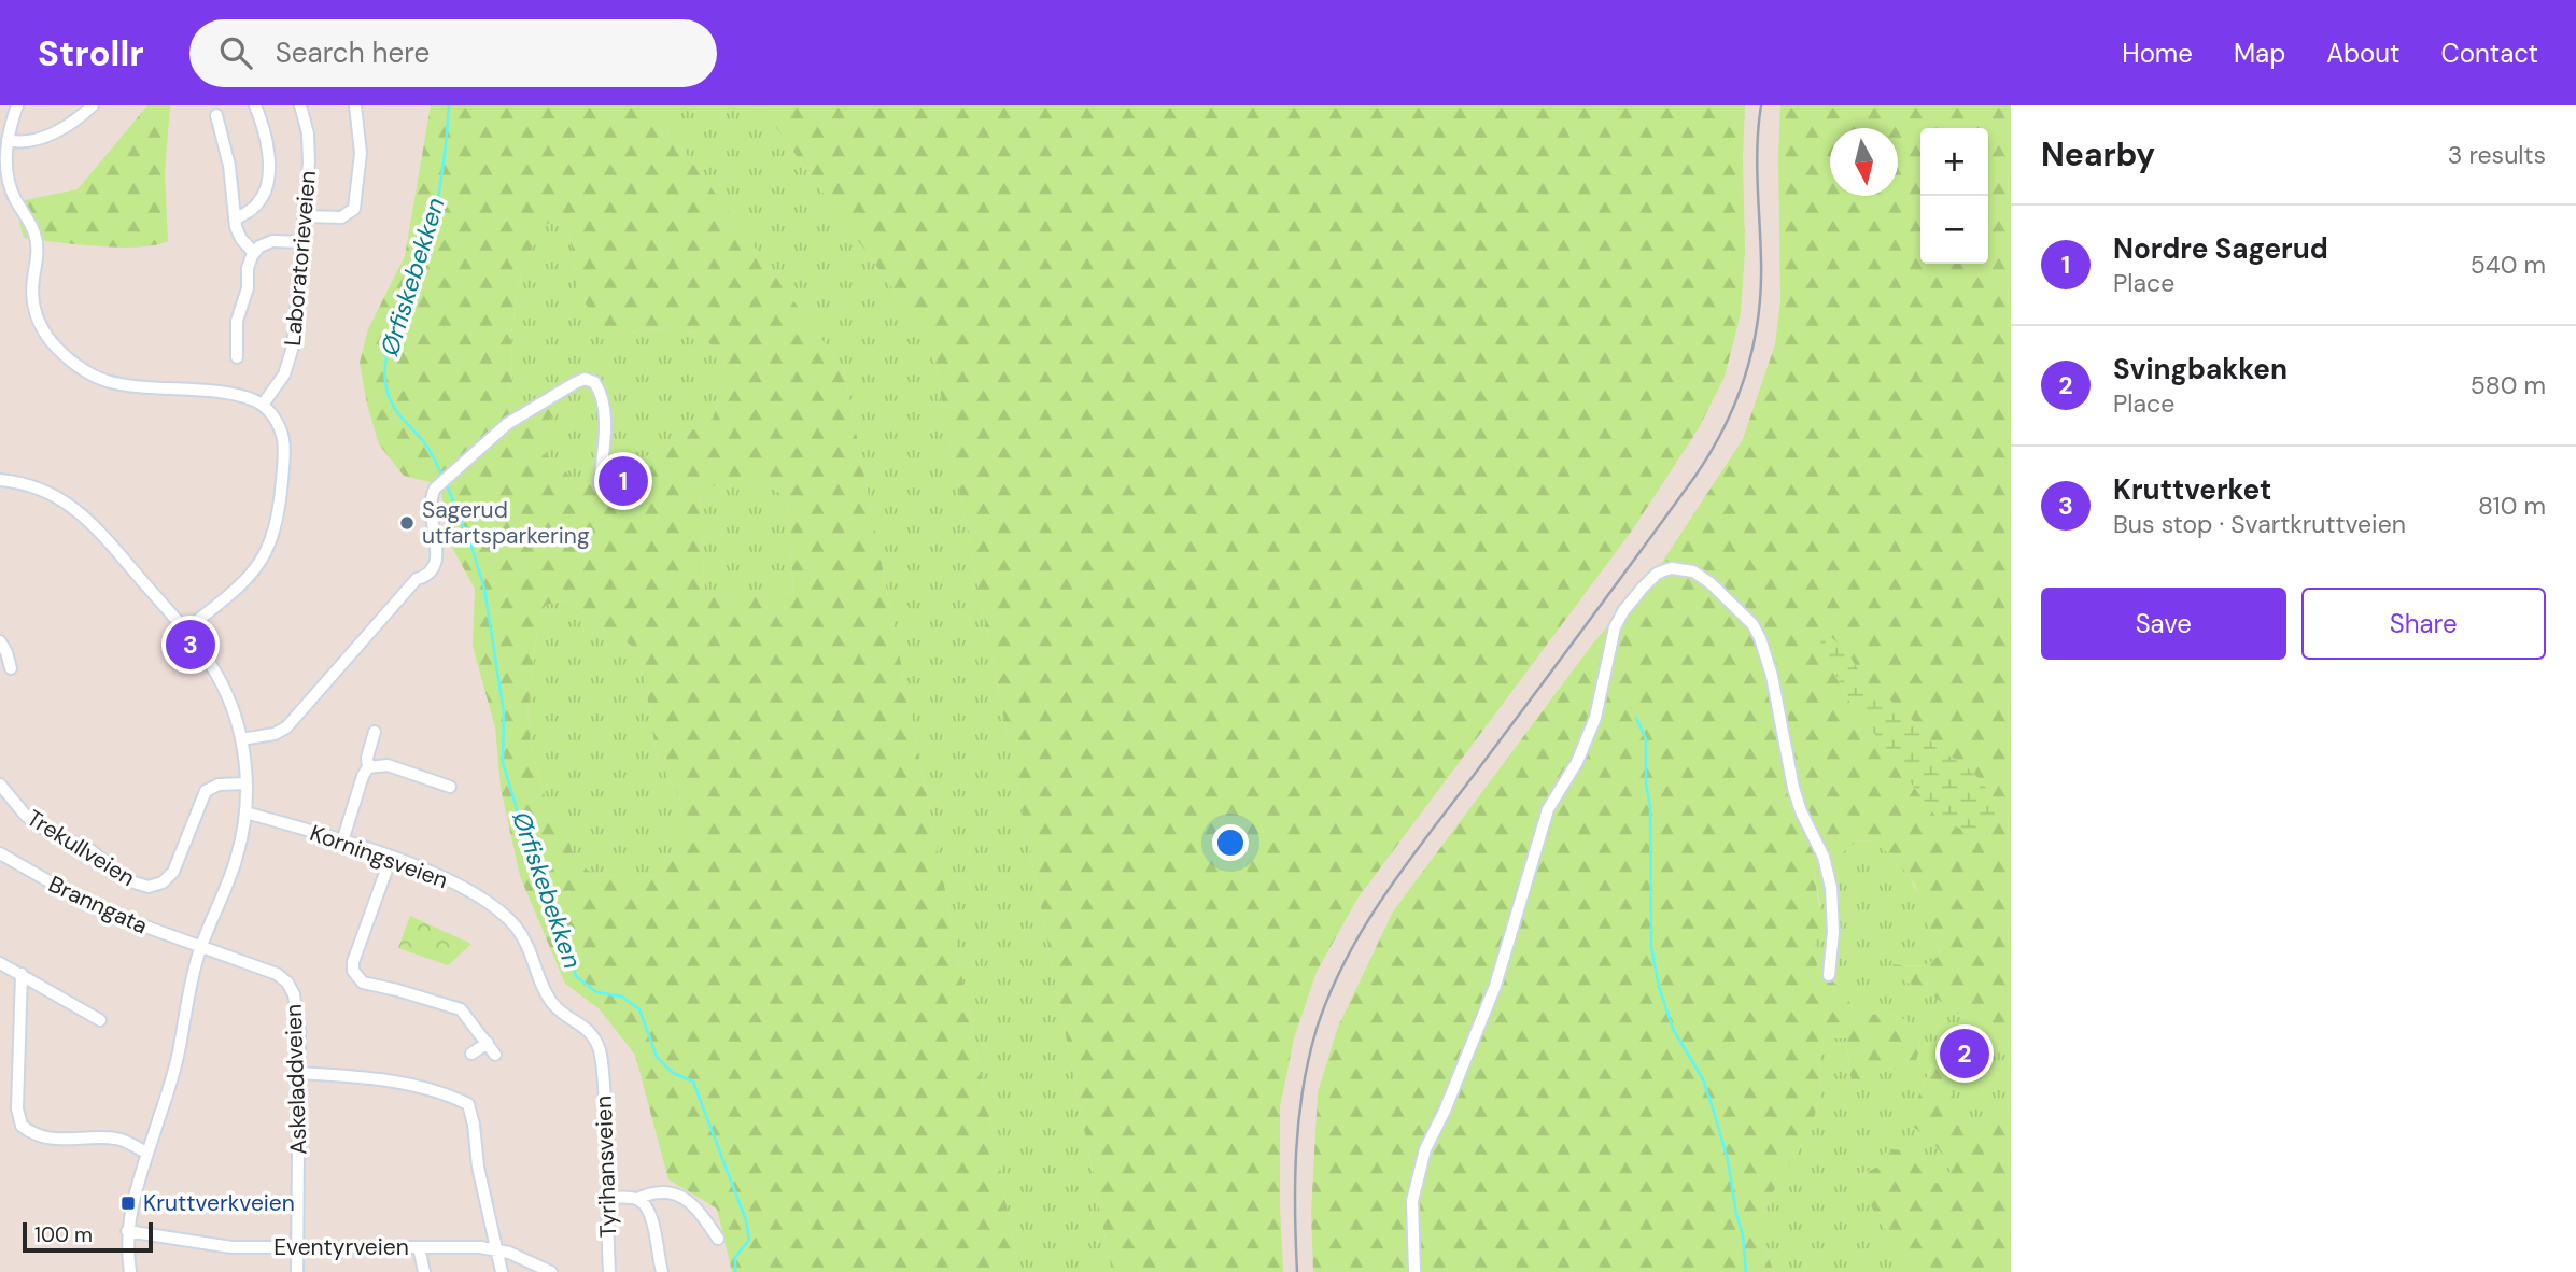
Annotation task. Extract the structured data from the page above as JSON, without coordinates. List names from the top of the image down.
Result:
{
  "streets": {
    "street": [
      "Laboratorieveien",
      "Trekullveien",
      "Korningsveien",
      "Branngata",
      "Askeladdveien",
      "Tyrihansveien",
      "Eventyrveien"
    ]
  },
  "crossings": [
    ["Korningsveien", "Tyrihansveien"],
    ["Branngata", "Askeladdveien"],
    ["Askeladdveien", "Eventyrveien"]
  ],
  "water": ["Ørfiskebekken"],
  "places": {
    "other": ["Sagerud utfartsparkering"],
    "transit": ["Kruttverkveien"]
  },
  "scale_bar": "100 m",
  "north": "bottom",
  "page": {
    "header": "Strollr",
    "search": "Search here",
    "nav": [
      "Home",
      "Map",
      "About",
      "Contact"
    ],
    "heading": ["Nearby", "3 results"],
    "map_buttons": ["+", "−"],
    "list": [
      {
        "mark": "1",
        "name": "Nordre Sagerud",
        "note": "Place",
        "value": "540 m"
      },
      {
        "mark": "2",
        "name": "Svingbakken",
        "note": "Place",
        "value": "580 m"
      },
      {
        "mark": "3",
        "name": "Kruttverket",
        "note": "Bus stop · Svartkruttveien",
        "value": "810 m"
      }
    ],
    "pins": ["1", "3", "2"],
    "buttons": ["Save", "Share"],
    "scale": "100 m"
  }
}
